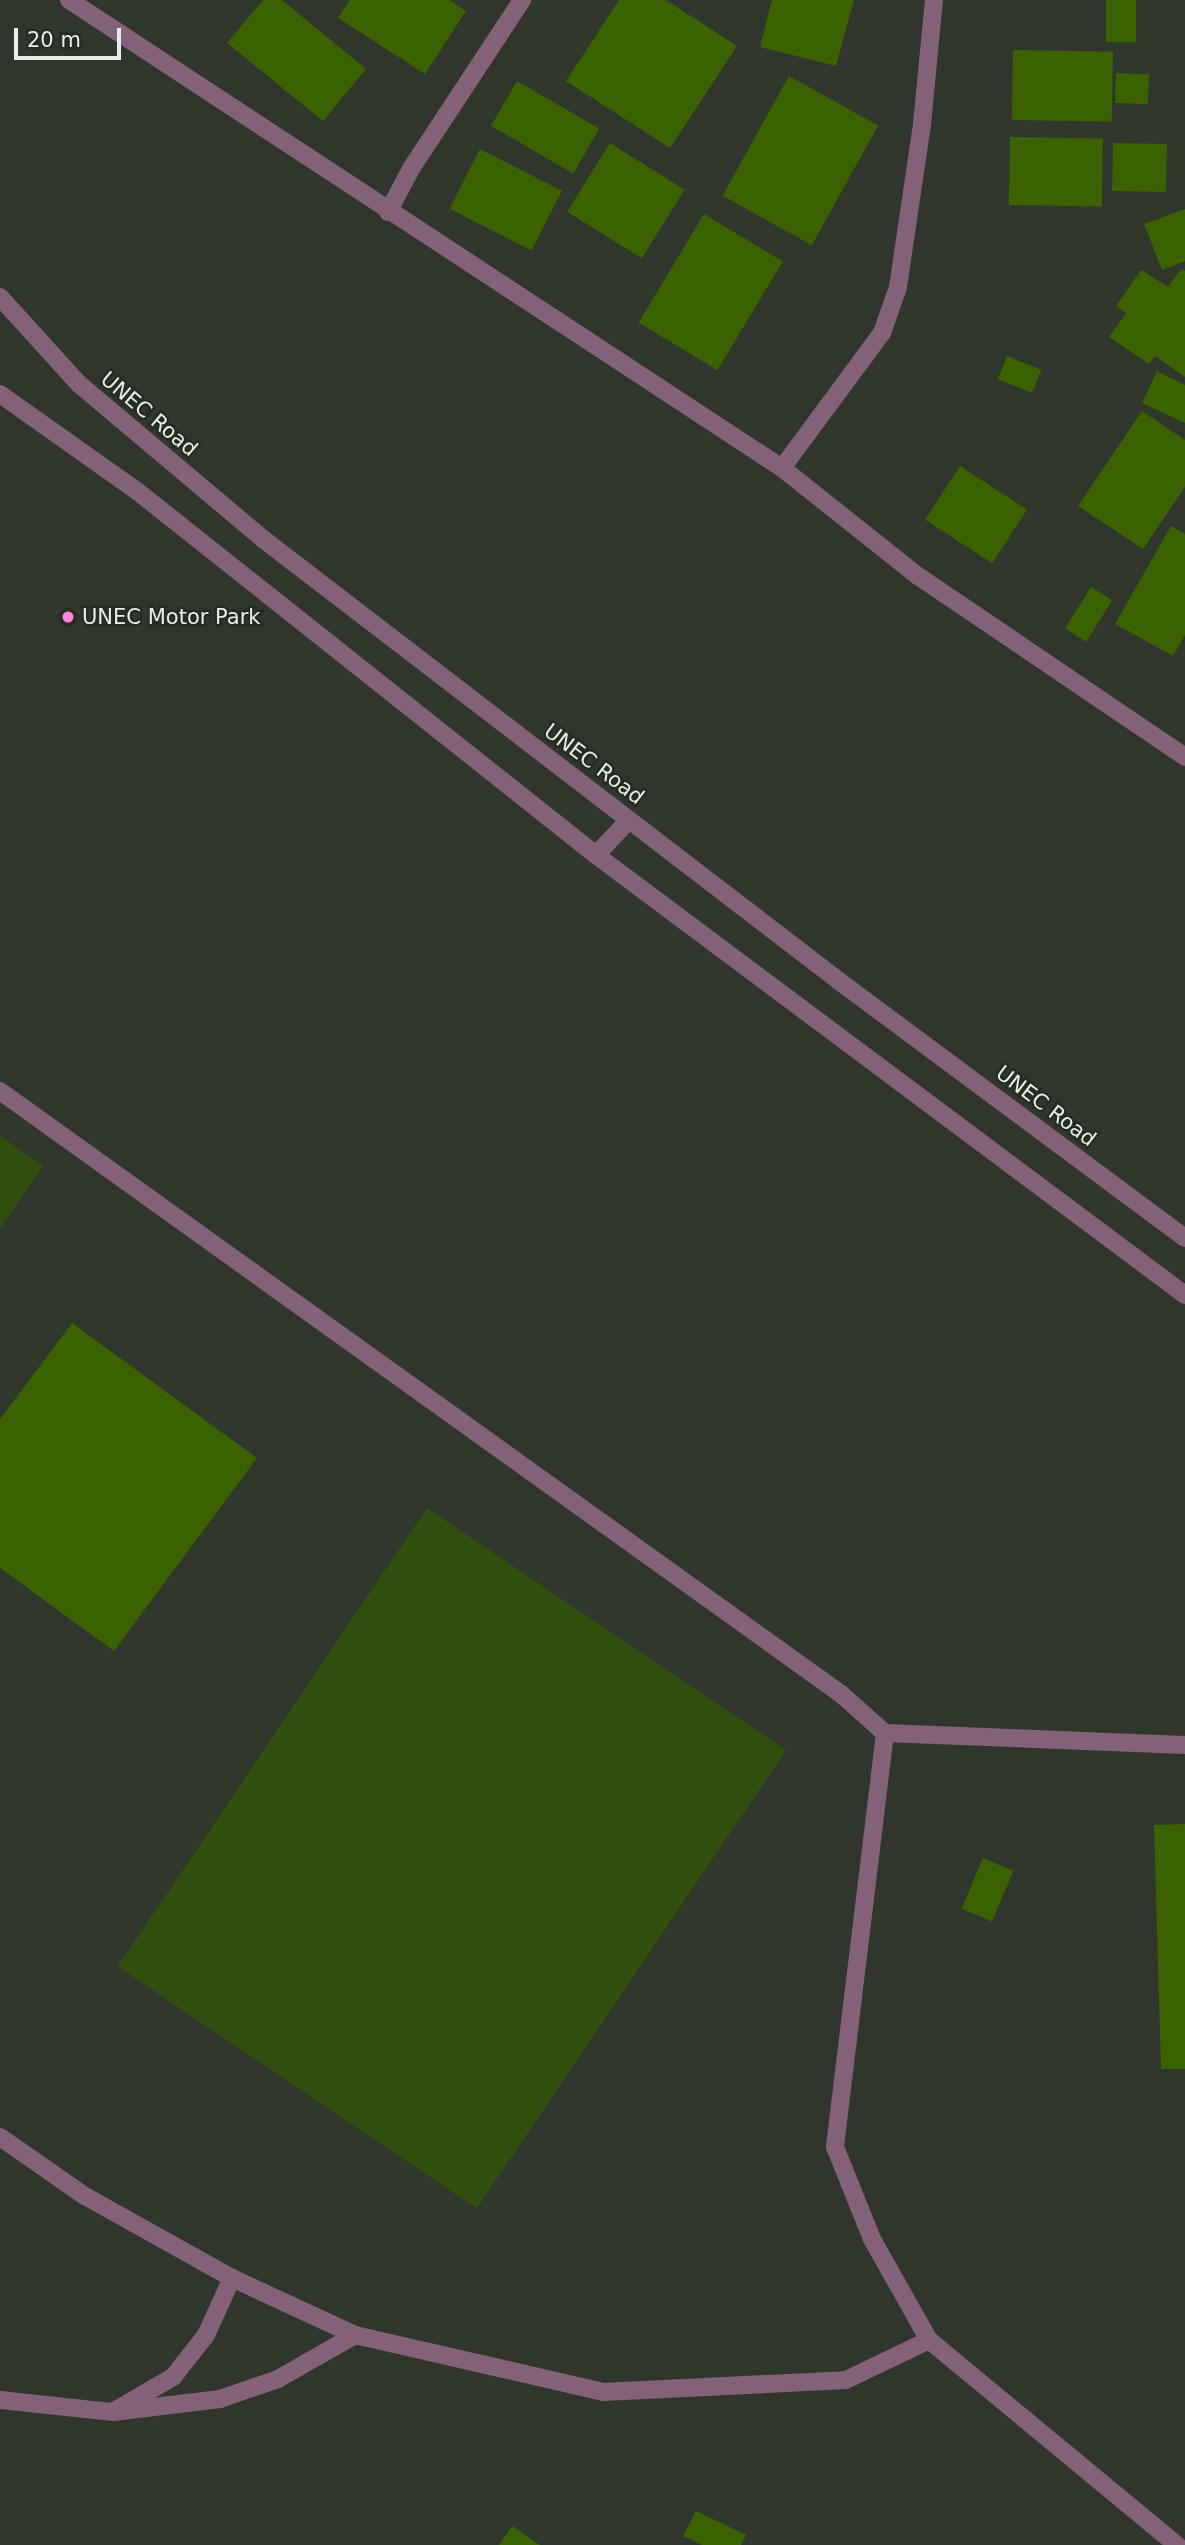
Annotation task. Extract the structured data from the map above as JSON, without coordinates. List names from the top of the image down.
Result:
{
  "streets": {
    "street": ["UNEC Road"]
  },
  "places": ["UNEC Motor Park"],
  "scale_bar": "20 m"
}
